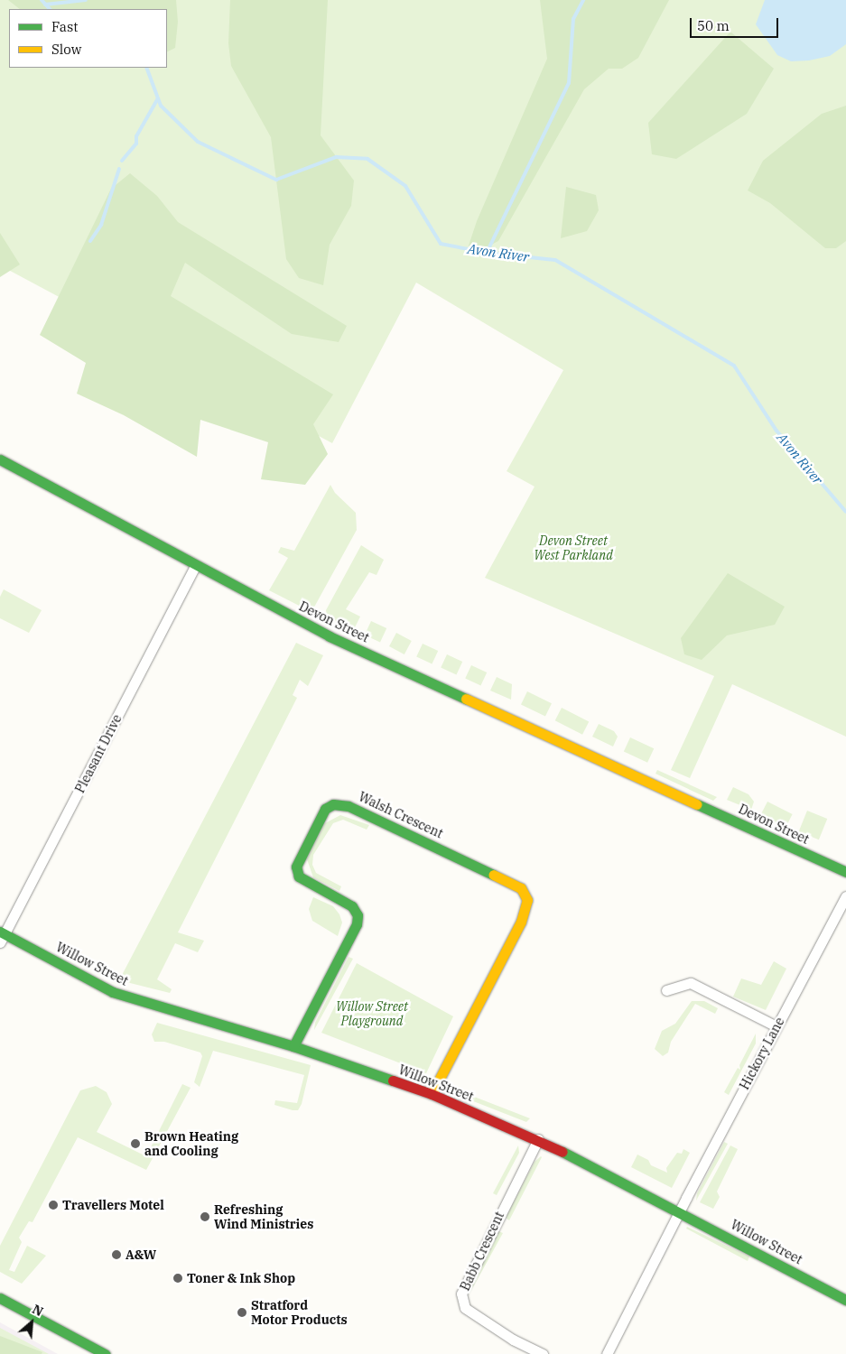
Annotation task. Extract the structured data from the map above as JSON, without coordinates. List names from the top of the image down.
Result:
{
  "streets": {
    "street": [
      "Devon Street",
      "Pleasant Drive",
      "Walsh Crescent",
      "Willow Street",
      "Hickory Lane",
      "Babb Crescent"
    ]
  },
  "crossings": [
    ["Devon Street", "Pleasant Drive"],
    ["Pleasant Drive", "Willow Street"],
    ["Walsh Crescent", "Willow Street"],
    ["Willow Street", "Hickory Lane"],
    ["Willow Street", "Babb Crescent"]
  ],
  "water": ["Avon River"],
  "parks": ["Devon Street West Parkland", "Willow Street Playground"],
  "places": [
    "Brown Heating and Cooling",
    "Travellers Motel",
    "Refreshing Wind Ministries",
    "A&W",
    "Toner & Ink Shop",
    "Stratford Motor Products"
  ],
  "legend": ["Fast", "Slow"],
  "scale_bar": "50 m",
  "north": "top right"
}
